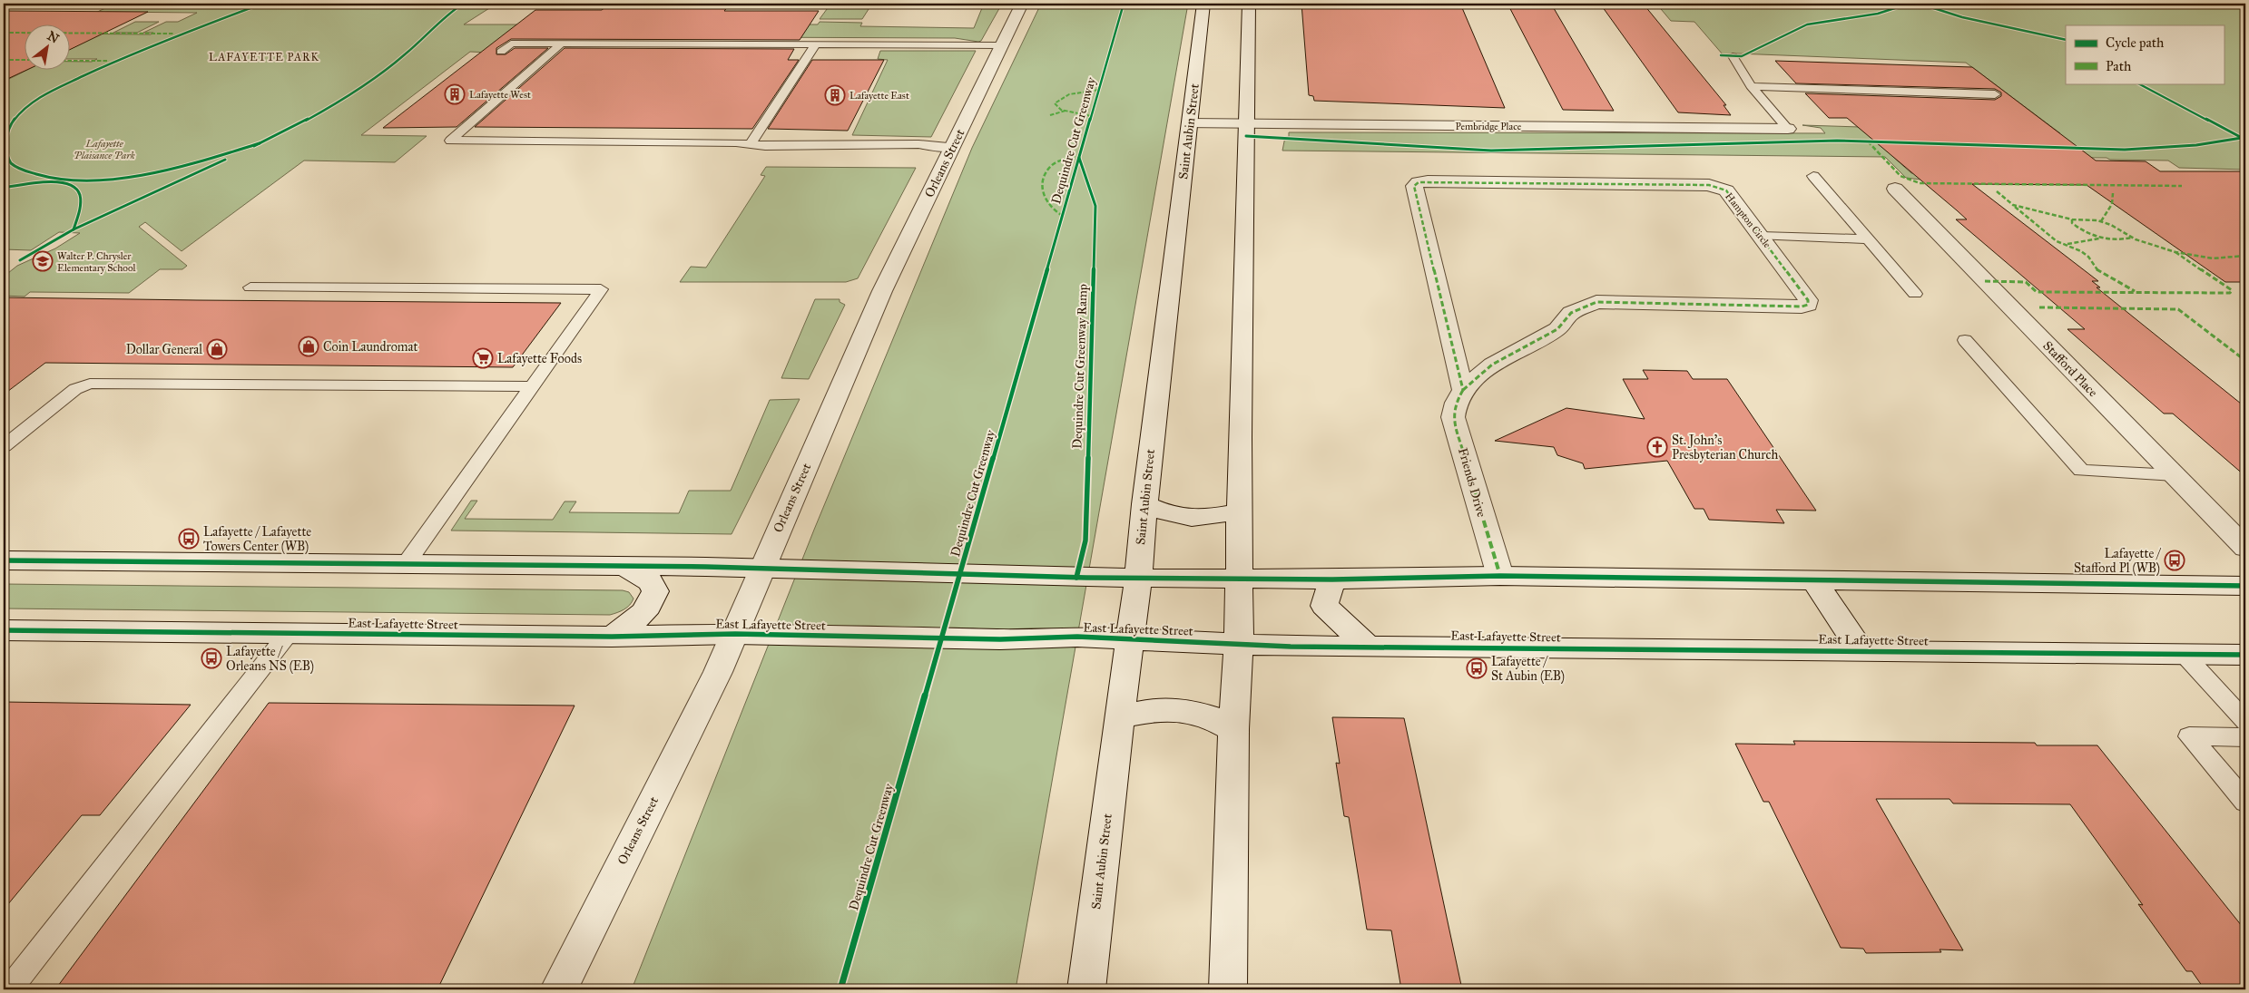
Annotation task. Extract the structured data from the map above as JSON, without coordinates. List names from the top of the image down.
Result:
{
  "streets": {
    "street": [
      "Pembridge Place",
      "Saint Aubin Street",
      "Orleans Street",
      "Hampton Circle",
      "Stafford Place",
      "Friends Drive",
      "East Lafayette Street"
    ],
    "cycle path": ["Dequindre Cut Greenway"]
  },
  "crossings": [
    ["Pembridge Place", "Saint Aubin Street"],
    ["Saint Aubin Street", "East Lafayette Street"],
    ["Orleans Street", "East Lafayette Street"],
    ["Hampton Circle", "Friends Drive"]
  ],
  "districts": ["LAFAYETTE PARK"],
  "parks": ["Lafayette Plaisance Park"],
  "places": {
    "building": ["Lafayette West", "Lafayette East"],
    "school or university": ["Walter P. Chrysler Elementary School"],
    "shop": ["Coin Laundromat", "Dollar General"],
    "supermarket": ["Lafayette Foods"],
    "church": ["St. John's Presbyterian Church"],
    "bus stop": [
      "Lafayette / Lafayette Towers Center (WB)",
      "Lafayette / Stafford Pl (WB)",
      "Lafayette / Orleans NS (EB)",
      "Lafayette / St Aubin (EB)"
    ]
  },
  "legend": ["Cycle path", "Path"],
  "north": "top right"
}
